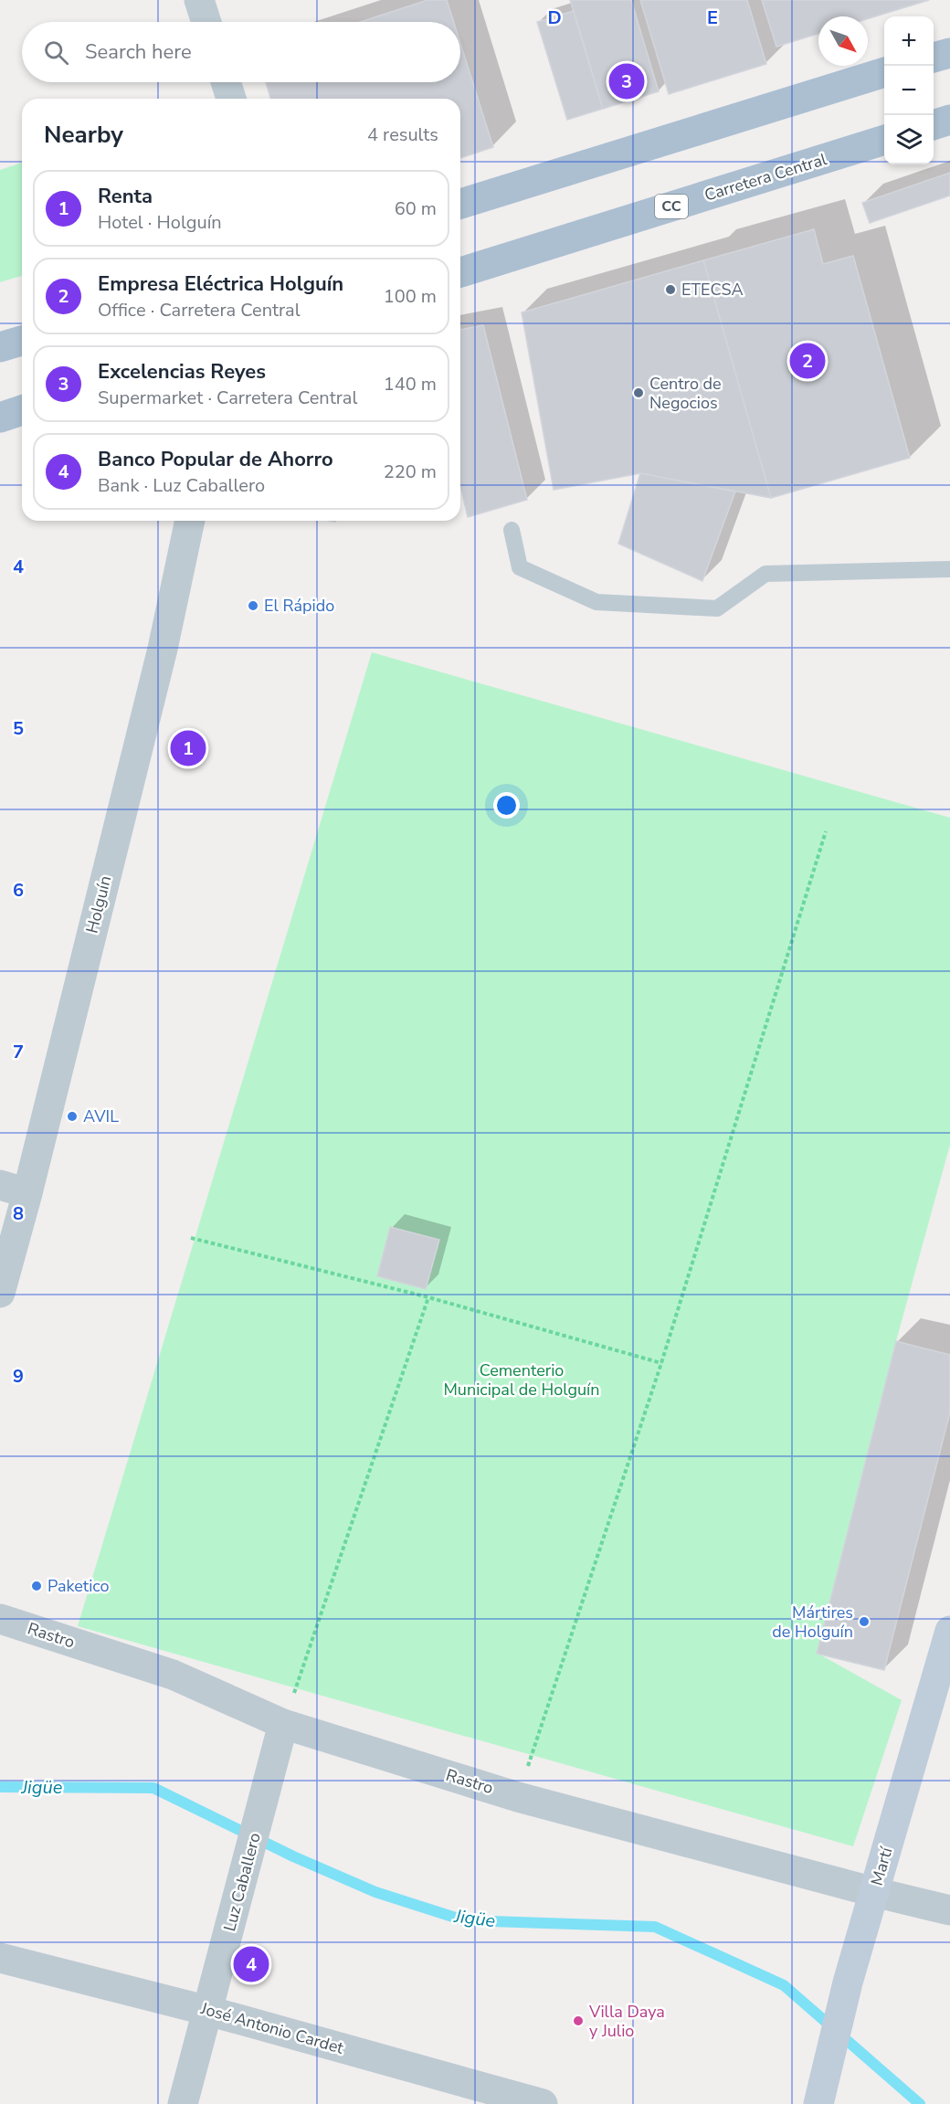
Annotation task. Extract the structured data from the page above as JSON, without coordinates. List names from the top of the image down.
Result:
{
  "streets": {
    "main road": ["Carretera Central", "CC", "Martí"],
    "street": [
      "Holguín",
      "Rastro",
      "Luz Caballero",
      "José Antonio Cardet"
    ]
  },
  "crossings": [
    ["Rastro", "Martí"],
    ["Rastro", "Luz Caballero"],
    ["Luz Caballero", "José Antonio Cardet"]
  ],
  "water": ["Jigüe"],
  "parks": ["Cementerio Municipal de Holguín"],
  "places": [
    "ETECSA",
    "Centro de Negocios",
    "El Rápido",
    "AVIL",
    "Paketico",
    "Mártires de Holguín",
    "Villa Daya y Julio"
  ],
  "north": "bottom right",
  "page": {
    "map_buttons": ["+", "−"],
    "search": "Search here",
    "pins": [
      "3",
      "2",
      "1",
      "4"
    ],
    "heading": ["Nearby", "4 results"],
    "list": [
      {
        "mark": "1",
        "name": "Renta",
        "note": "Hotel · Holguín",
        "value": "60 m"
      },
      {
        "mark": "2",
        "name": "Empresa Eléctrica Holguín",
        "note": "Office · Carretera Central",
        "value": "100 m"
      },
      {
        "mark": "3",
        "name": "Excelencias Reyes",
        "note": "Supermarket · Carretera Central",
        "value": "140 m"
      },
      {
        "mark": "4",
        "name": "Banco Popular de Ahorro",
        "note": "Bank · Luz Caballero",
        "value": "220 m"
      }
    ]
  },
  "grid": {
    "columns": ["D", "E"],
    "rows": [
      "4",
      "5",
      "6",
      "7",
      "8",
      "9"
    ]
  }
}
